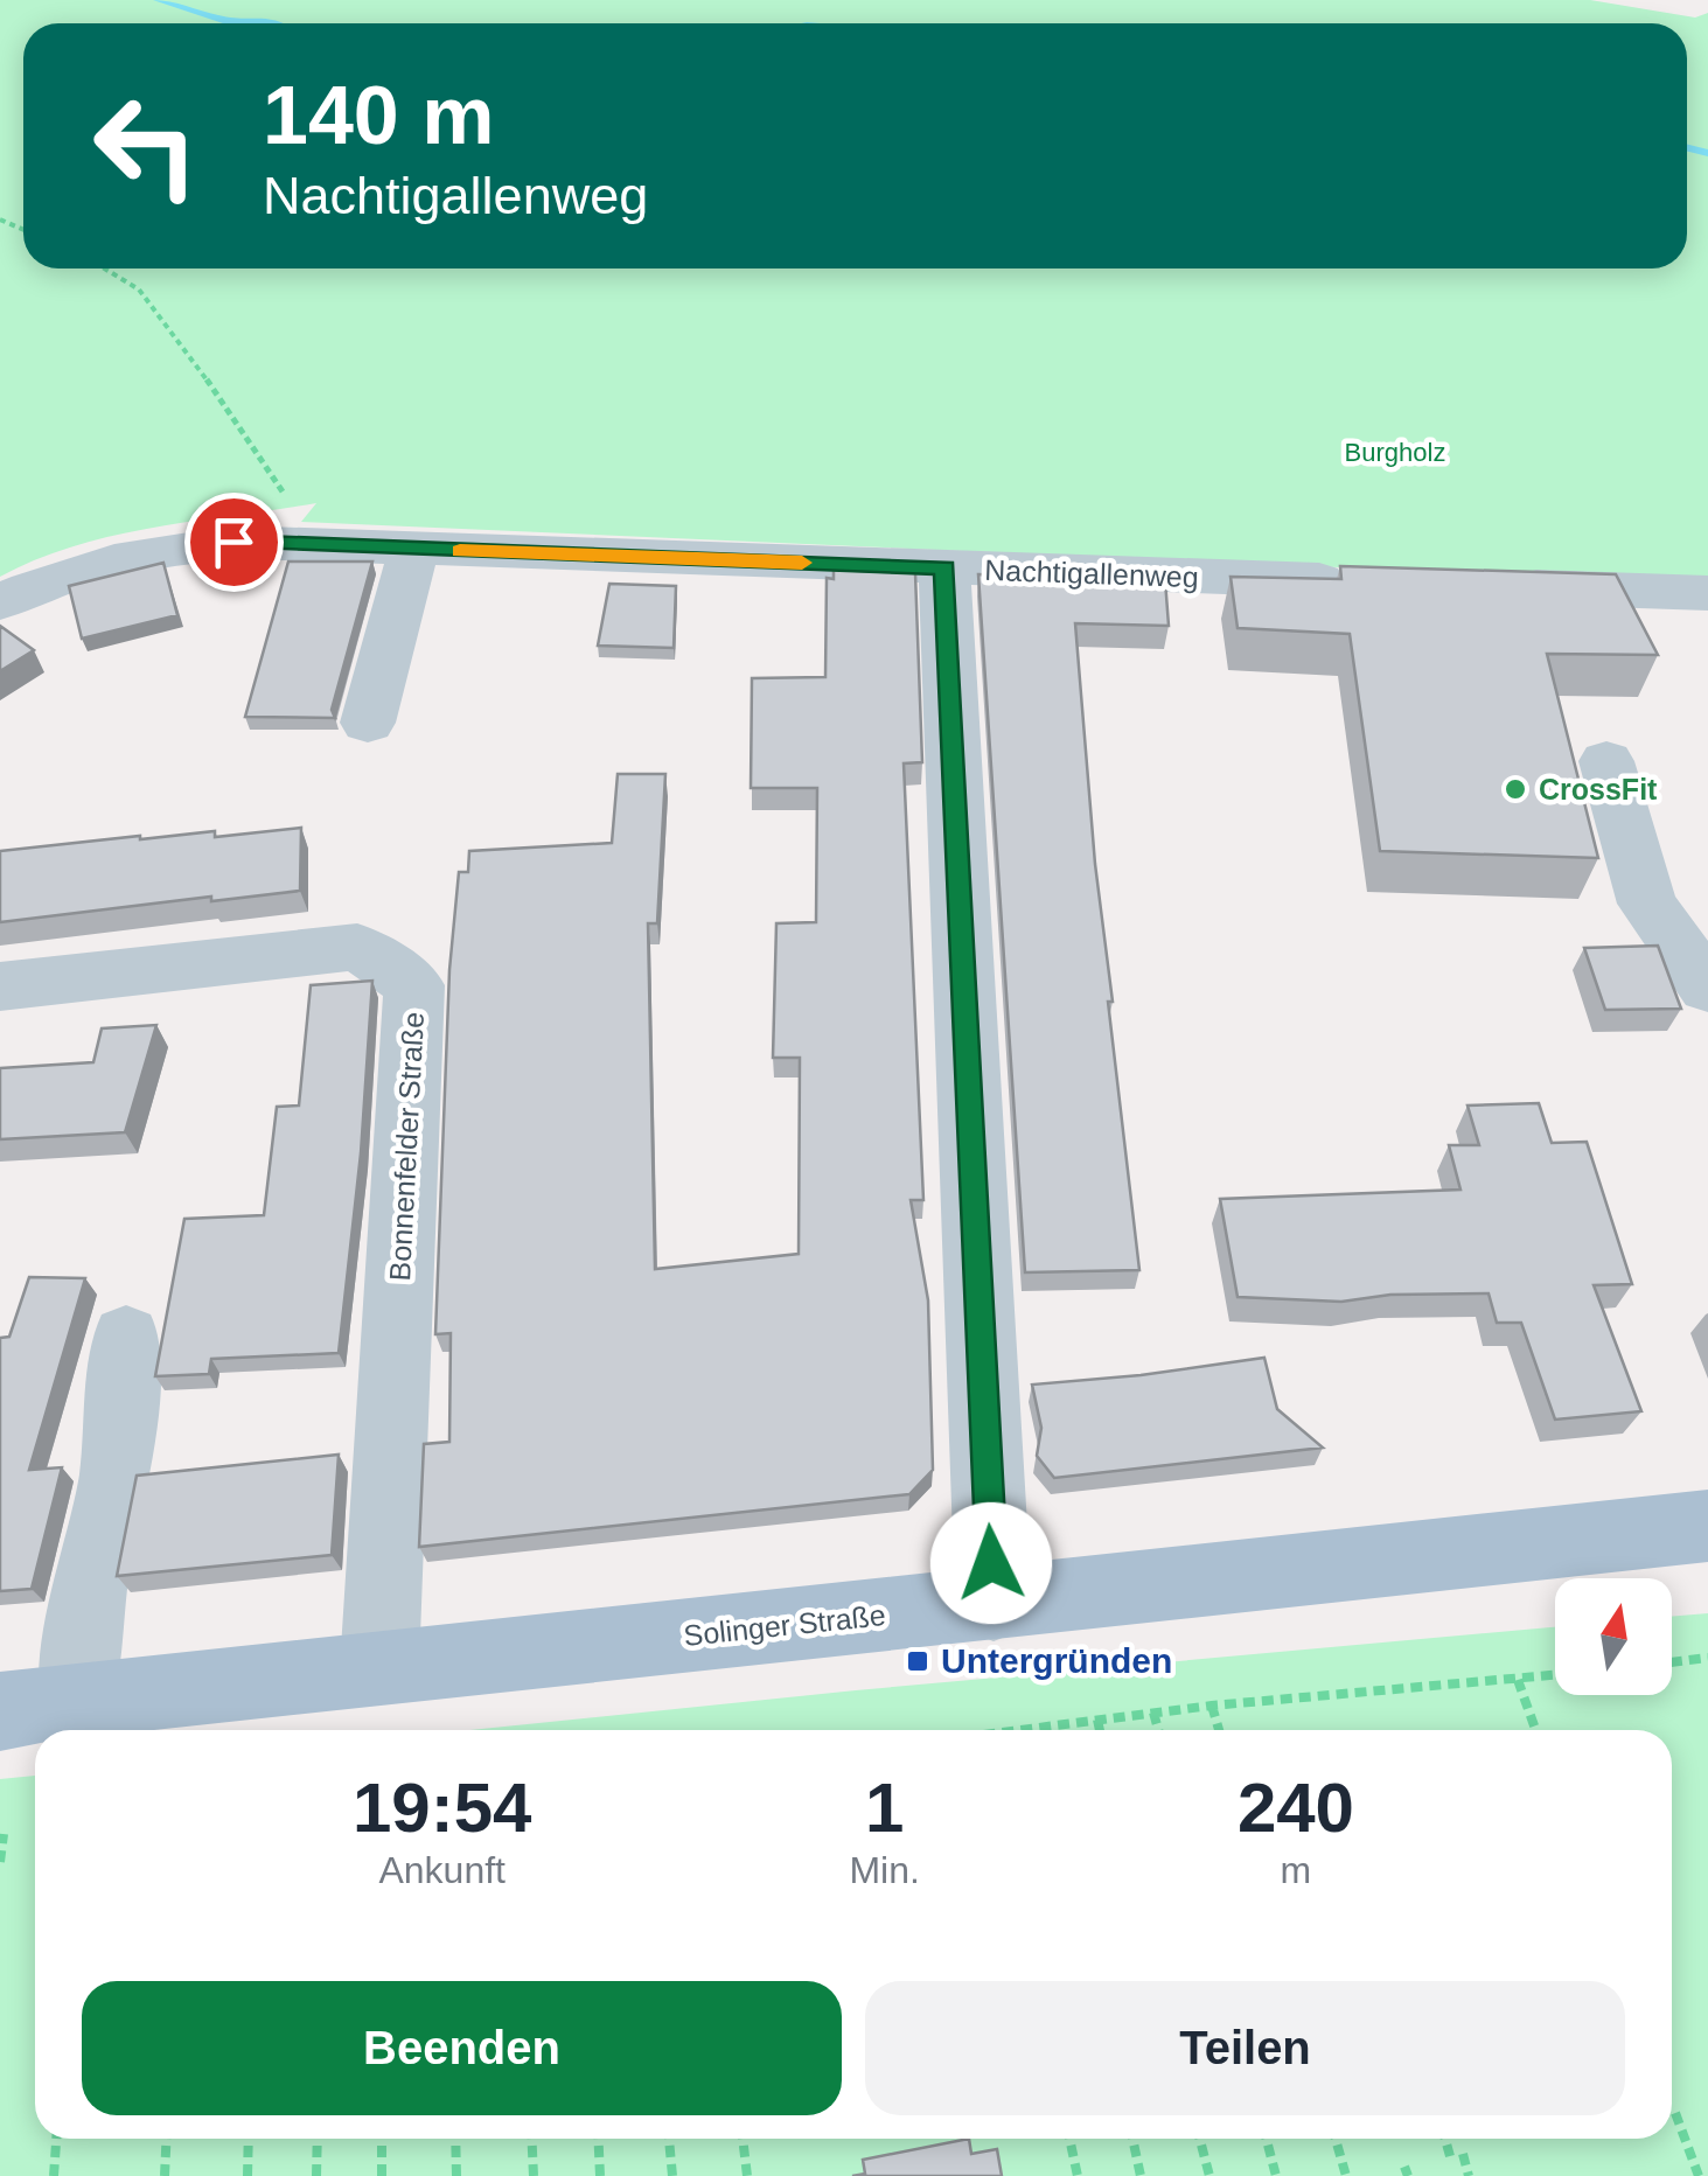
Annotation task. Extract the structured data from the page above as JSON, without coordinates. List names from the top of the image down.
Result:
{
  "streets": {
    "main road": ["Solinger Straße"],
    "street": ["Nachtigallenweg", "Bonnenfelder Straße"]
  },
  "crossings": [
    ["Bonnenfelder Straße", "Solinger Straße"]
  ],
  "parks": ["Burgholz"],
  "places": {
    "other": ["CrossFit"],
    "transit": ["Untergründen"]
  },
  "north": "top",
  "page": {
    "turn": ["140 m", "Nachtigallenweg"],
    "eta": [
      "19:54",
      "Ankunft",
      "1",
      "Min.",
      "240",
      "m"
    ],
    "buttons": ["Beenden", "Teilen"]
  }
}
